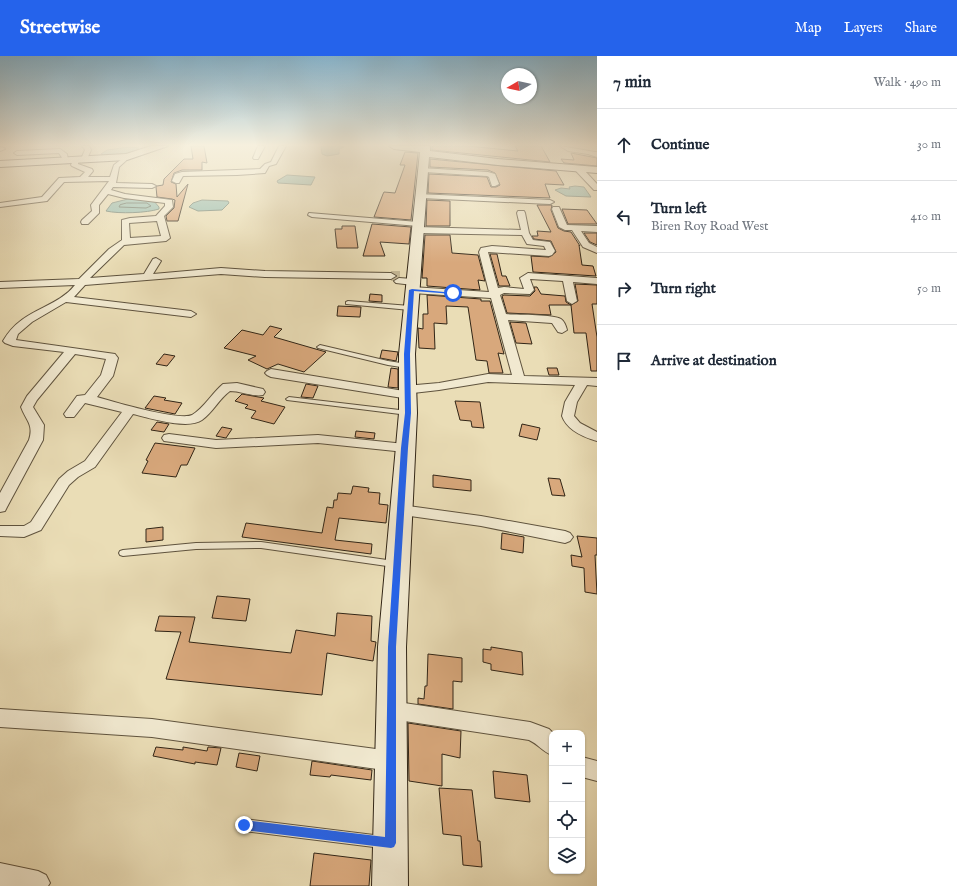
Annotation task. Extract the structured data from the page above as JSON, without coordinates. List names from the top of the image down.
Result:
{
  "north": "left",
  "page": {
    "header": "Streetwise",
    "nav": ["Map", "Layers", "Share"],
    "heading": ["7 min", "Walk · 490 m"],
    "list": [
      ["Continue", "30 m"],
      ["Turn left", "Biren Roy Road West", "410 m"],
      ["Turn right", "50 m"],
      "Arrive at destination"
    ],
    "map_buttons": ["+", "−"]
  }
}
